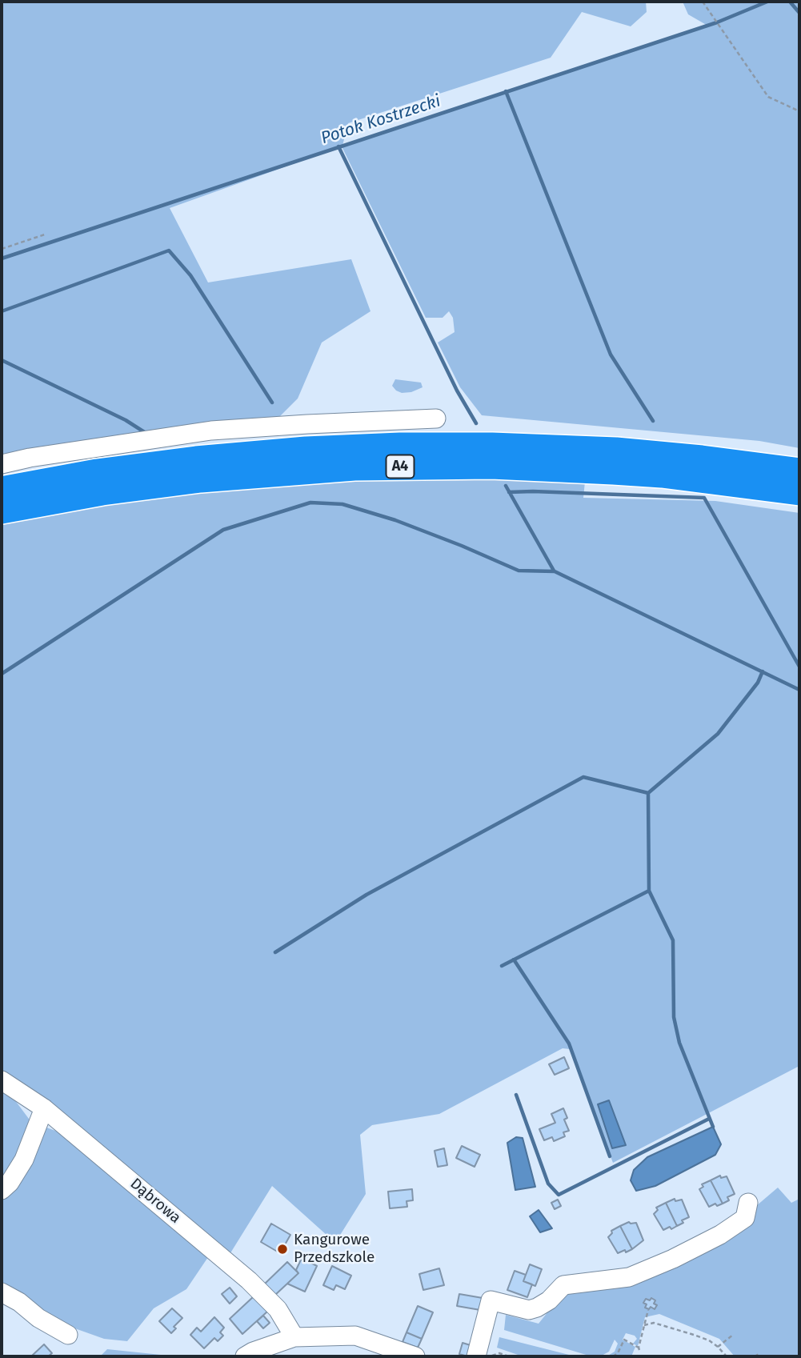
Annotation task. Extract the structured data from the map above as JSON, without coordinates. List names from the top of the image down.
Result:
{
  "streets": {
    "highway": ["A4"],
    "street": ["Dąbrowa"]
  },
  "water": ["Potok Kostrzecki"],
  "places": ["Kangurowe Przedszkole"]
}
